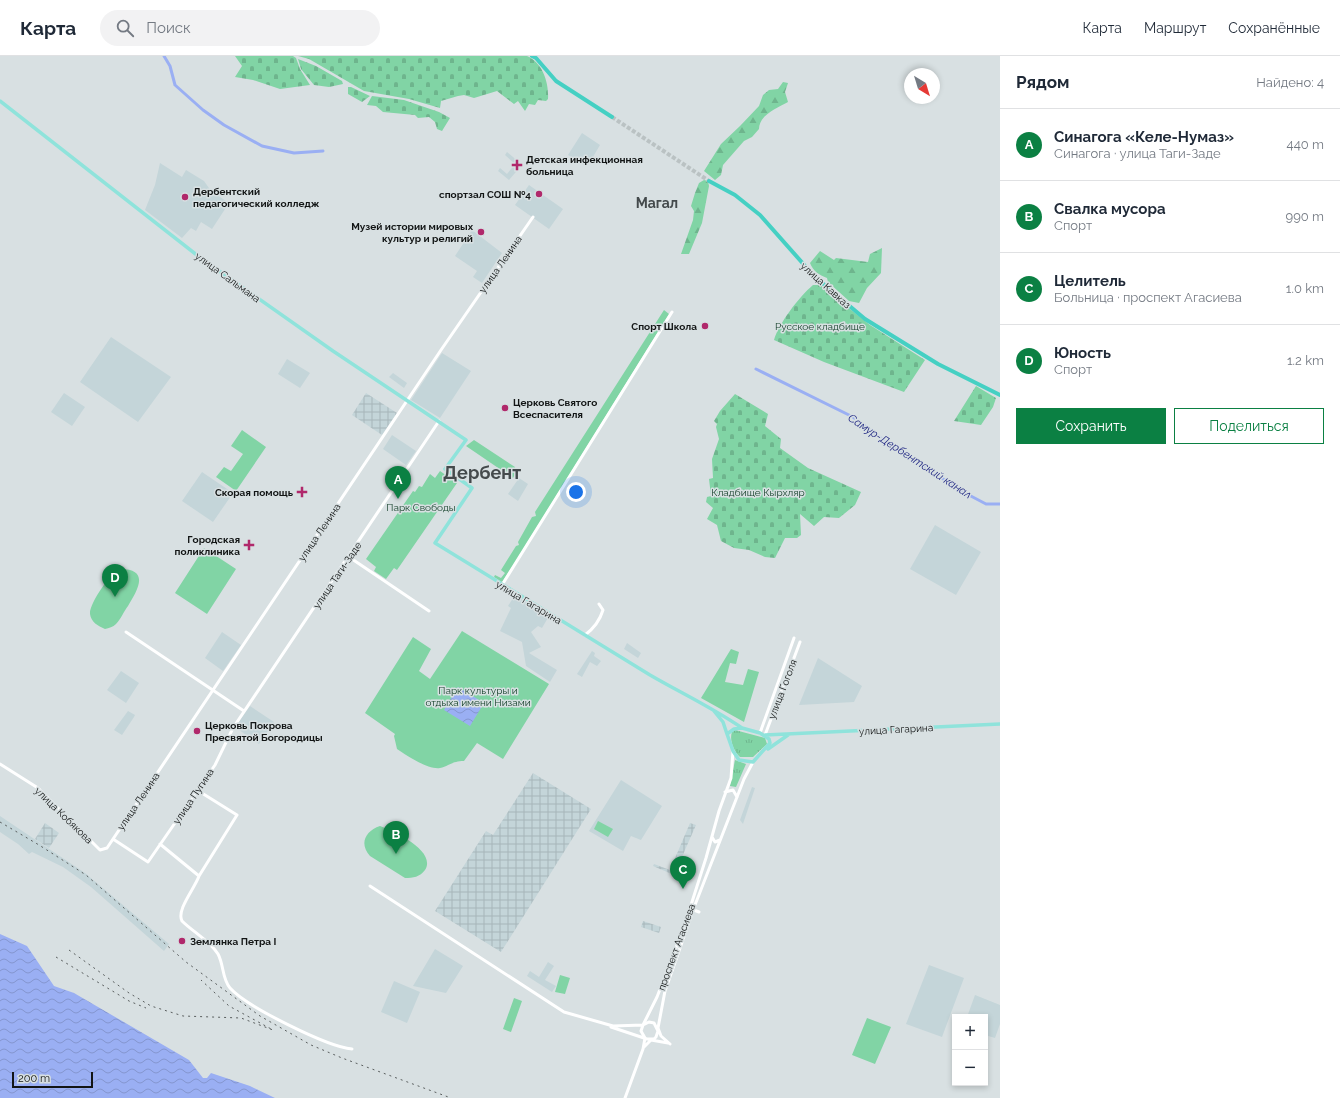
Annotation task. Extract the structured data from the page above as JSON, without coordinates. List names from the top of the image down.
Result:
{
  "streets": {
    "highway": ["улица Кавказ"],
    "main road": ["улица Сальмана", "улица Гагарина"],
    "street": [
      "улица Ленина",
      "улица Таги-Заде",
      "улица Гоголя",
      "улица Пугина",
      "улица Кобякова",
      "проспект Агасиева"
    ]
  },
  "crossings": [
    ["улица Ленина", "улица Сальмана"],
    ["улица Ленина", "улица Пугина"],
    ["улица Ленина", "улица Кобякова"],
    ["улица Сальмана", "улица Таги-Заде"],
    ["улица Сальмана", "улица Гагарина"],
    ["улица Таги-Заде", "улица Пугина"],
    ["улица Гагарина", "улица Гоголя"],
    ["улица Гагарина", "проспект Агасиева"],
    ["улица Гоголя", "проспект Агасиева"]
  ],
  "districts": ["Магал", "Дербент"],
  "water": ["Самур-Дербентский канал"],
  "parks": [
    "Русское кладбище",
    "Кладбище Кырхляр",
    "Парк Свободы",
    "Парк культуры и отдыха имени Низами"
  ],
  "places": {
    "health": ["Детская инфекционная больница", "Скорая помощь", "Городская поликлиника"],
    "other": [
      "спортзал СОШ №4",
      "Дербентский педагогический колледж",
      "Музей истории мировых культур и религий",
      "Спорт Школа",
      "Церковь Святого Всеспасителя",
      "Церковь Покрова Пресвятой Богородицы",
      "Землянка Петра I"
    ]
  },
  "scale_bar": "200 m",
  "north": "bottom right",
  "page": {
    "header": "Карта",
    "search": "Поиск",
    "nav": ["Карта", "Маршрут", "Сохранённые"],
    "heading": ["Рядом", "Найдено: 4"],
    "list": [
      {
        "mark": "A",
        "name": "Синагога «Келе-Нумаз»",
        "note": "Синагога · улица Таги-Заде",
        "value": "440 m"
      },
      {
        "mark": "B",
        "name": "Свалка мусора",
        "note": "Спорт",
        "value": "990 m"
      },
      {
        "mark": "C",
        "name": "Целитель",
        "note": "Больница · проспект Агасиева",
        "value": "1.0 km"
      },
      {
        "mark": "D",
        "name": "Юность",
        "note": "Спорт",
        "value": "1.2 km"
      }
    ],
    "buttons": ["Сохранить", "Поделиться"],
    "pins": [
      "A",
      "D",
      "B",
      "C"
    ],
    "map_buttons": ["+", "−"],
    "scale": "200 m"
  }
}
